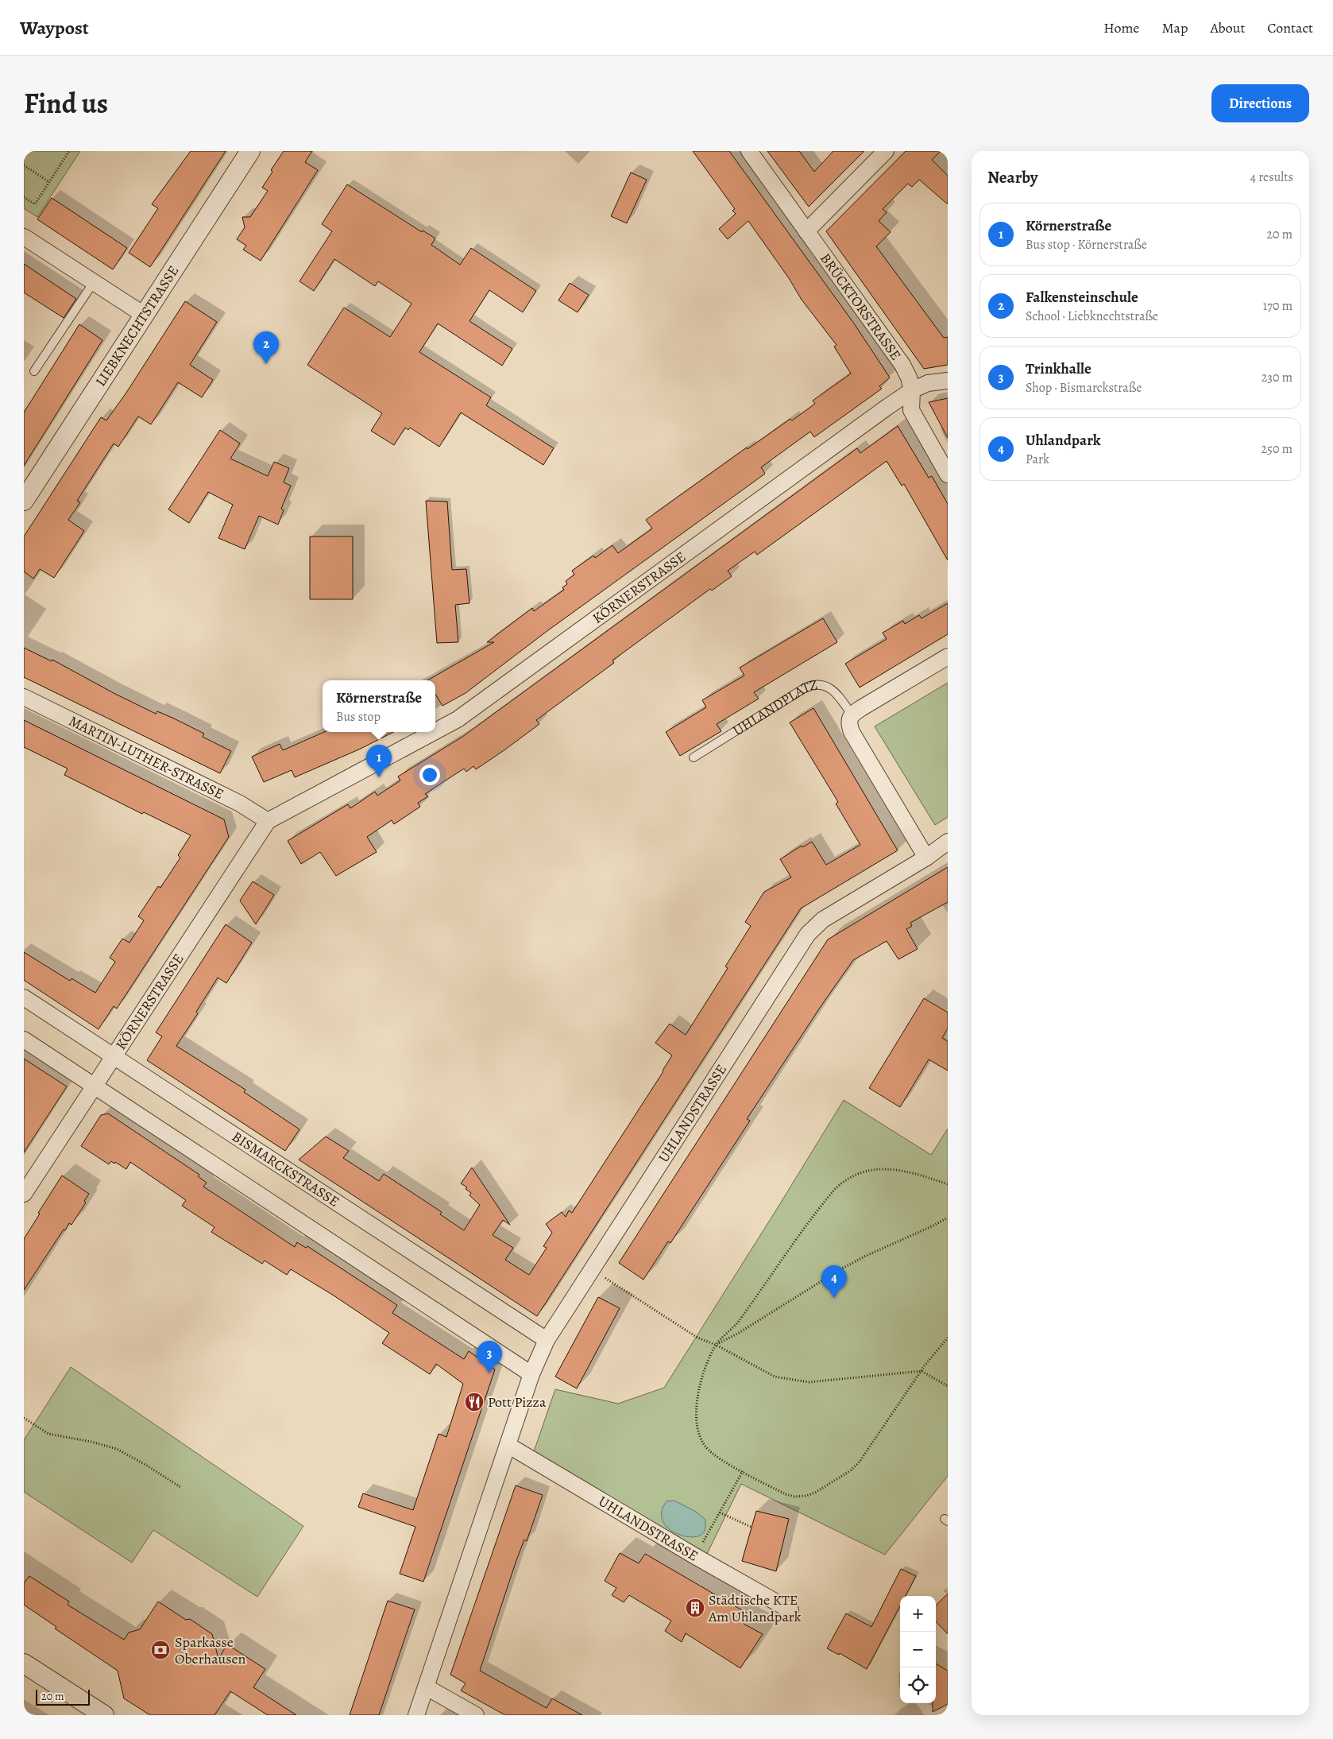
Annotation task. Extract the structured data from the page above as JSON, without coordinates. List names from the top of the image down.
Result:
{
  "streets": {
    "street": [
      "BRÜCKTORSTRASSE",
      "LIEBKNECHTSTRASSE",
      "KÖRNERSTRASSE",
      "MARTIN-LUTHER-STRASSE",
      "UHLANDSTRASSE",
      "BISMARCKSTRASSE"
    ],
    "lane": ["UHLANDPLATZ"]
  },
  "crossings": [
    ["BRÜCKTORSTRASSE", "KÖRNERSTRASSE"],
    ["KÖRNERSTRASSE", "MARTIN-LUTHER-STRASSE"],
    ["KÖRNERSTRASSE", "BISMARCKSTRASSE"],
    ["UHLANDSTRASSE", "BISMARCKSTRASSE"]
  ],
  "places": {
    "restaurant": ["Pott Pizza"],
    "building": ["Städtische KTE Am Uhlandpark"],
    "bank": ["Sparkasse Oberhausen"]
  },
  "scale_bar": "20 m",
  "page": {
    "header": "Waypost",
    "nav": [
      "Home",
      "Map",
      "About",
      "Contact"
    ],
    "title": "Find us",
    "buttons": "Directions",
    "heading": ["Nearby", "4 results"],
    "list": [
      {
        "mark": "1",
        "name": "Körnerstraße",
        "note": "Bus stop · Körnerstraße",
        "value": "20 m"
      },
      {
        "mark": "2",
        "name": "Falkensteinschule",
        "note": "School · Liebknechtstraße",
        "value": "170 m"
      },
      {
        "mark": "3",
        "name": "Trinkhalle",
        "note": "Shop · Bismarckstraße",
        "value": "230 m"
      },
      {
        "mark": "4",
        "name": "Uhlandpark",
        "note": "Park",
        "value": "250 m"
      }
    ],
    "pins": [
      "2",
      "1",
      "4",
      "3"
    ],
    "popup": ["Körnerstraße", "Bus stop"],
    "map_buttons": ["+", "−"],
    "scale": "20 m"
  }
}
